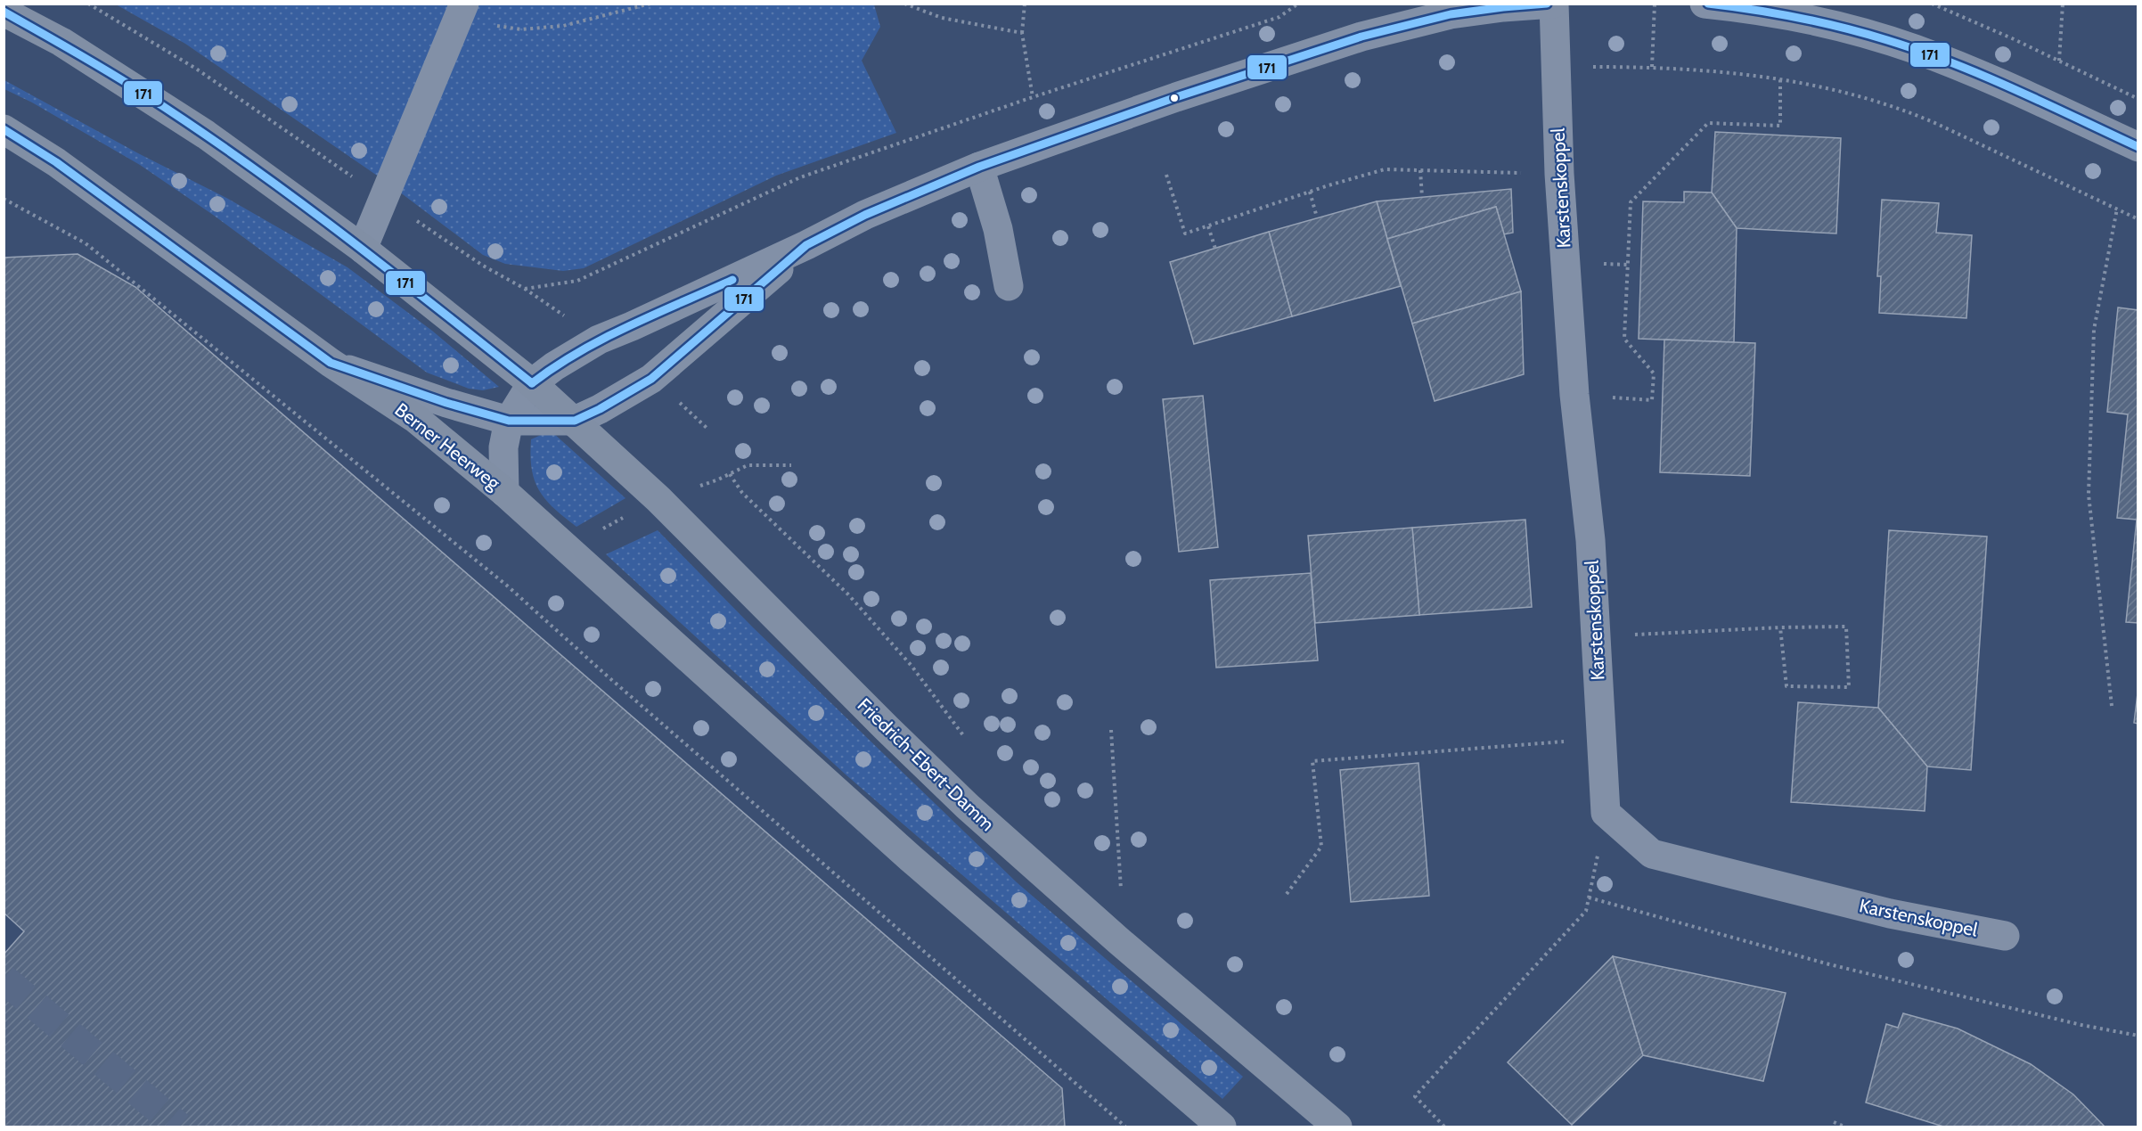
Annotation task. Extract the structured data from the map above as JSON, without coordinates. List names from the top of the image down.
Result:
{
  "streets": {
    "main road": ["Berner Heerweg", "Friedrich-Ebert-Damm"],
    "street": ["Karstenskoppel"]
  },
  "crossings": [
    ["Karstenskoppel", "Berner Heerweg"],
    ["Berner Heerweg", "Friedrich-Ebert-Damm"]
  ],
  "lines": ["transit line 171"]
}
